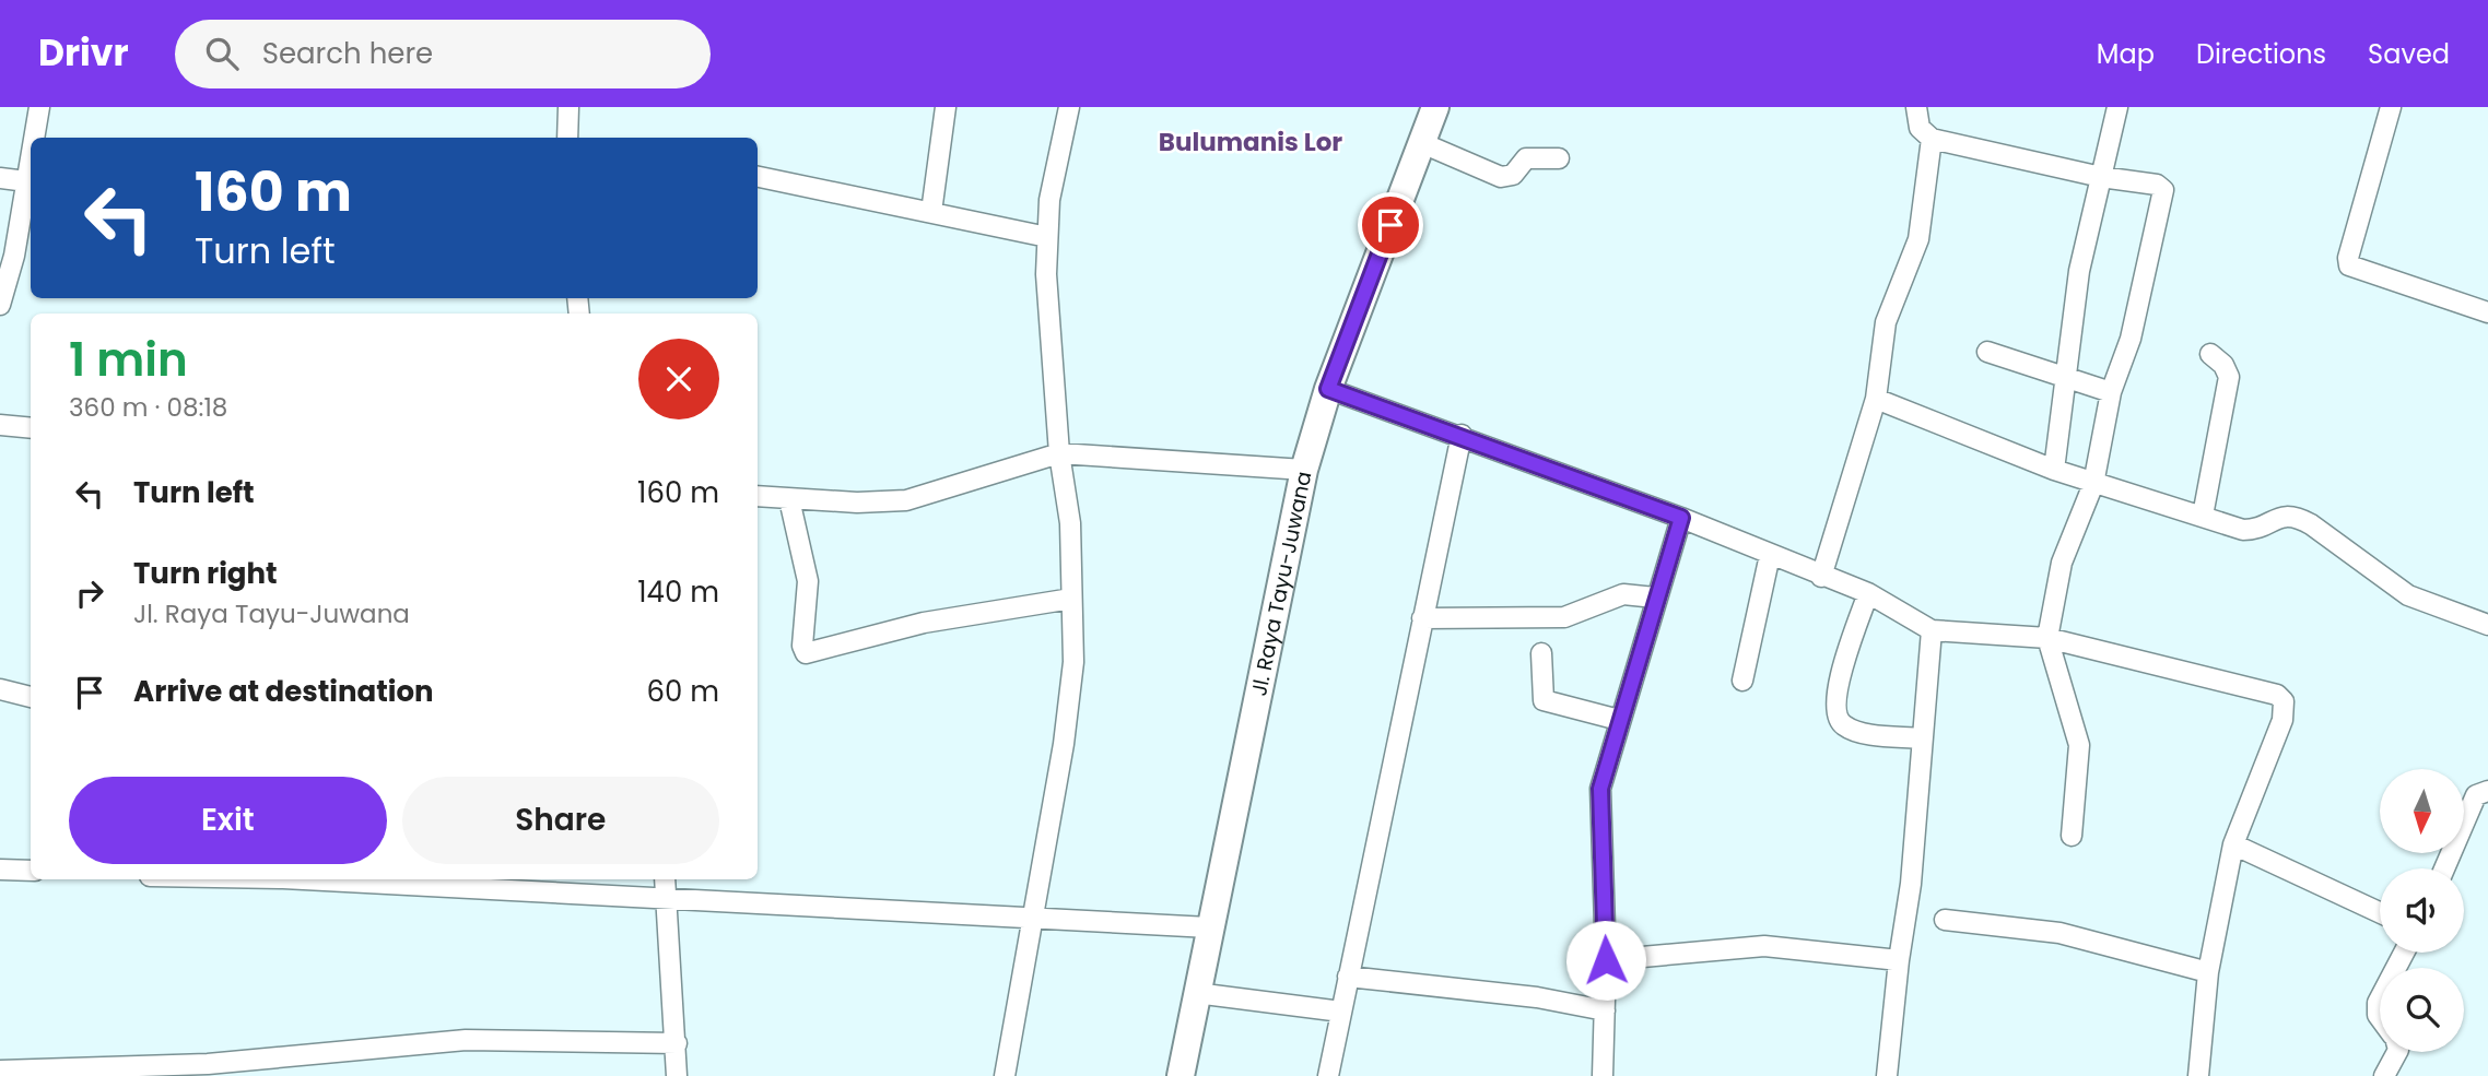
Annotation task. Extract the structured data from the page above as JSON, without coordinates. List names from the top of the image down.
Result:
{
  "streets": {
    "main road": ["Jl. Raya Tayu-Juwana"]
  },
  "districts": ["Bulumanis Lor"],
  "north": "bottom",
  "page": {
    "header": "Drivr",
    "search": "Search here",
    "nav": ["Map", "Directions", "Saved"],
    "turn": ["160 m", "Turn left"],
    "heading": ["1 min", "360 m · 08:18"],
    "list": [
      {
        "name": "Turn left",
        "value": "160 m"
      },
      {
        "name": "Turn right",
        "note": "Jl. Raya Tayu-Juwana",
        "value": "140 m"
      },
      {
        "name": "Arrive at destination",
        "value": "60 m"
      }
    ],
    "buttons": ["Exit", "Share"]
  }
}
